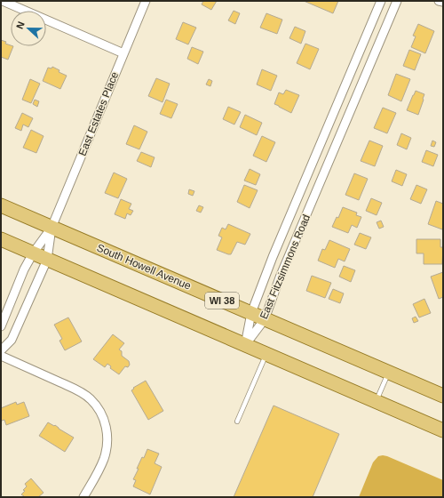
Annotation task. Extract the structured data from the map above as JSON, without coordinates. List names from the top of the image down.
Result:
{
  "streets": {
    "main road": ["South Howell Avenue", "WI 38"],
    "street": ["East Estates Place", "East Fitzsimmons Road"]
  },
  "crossings": [
    ["East Estates Place", "South Howell Avenue"],
    ["South Howell Avenue", "East Fitzsimmons Road"]
  ],
  "north": "left"
}
